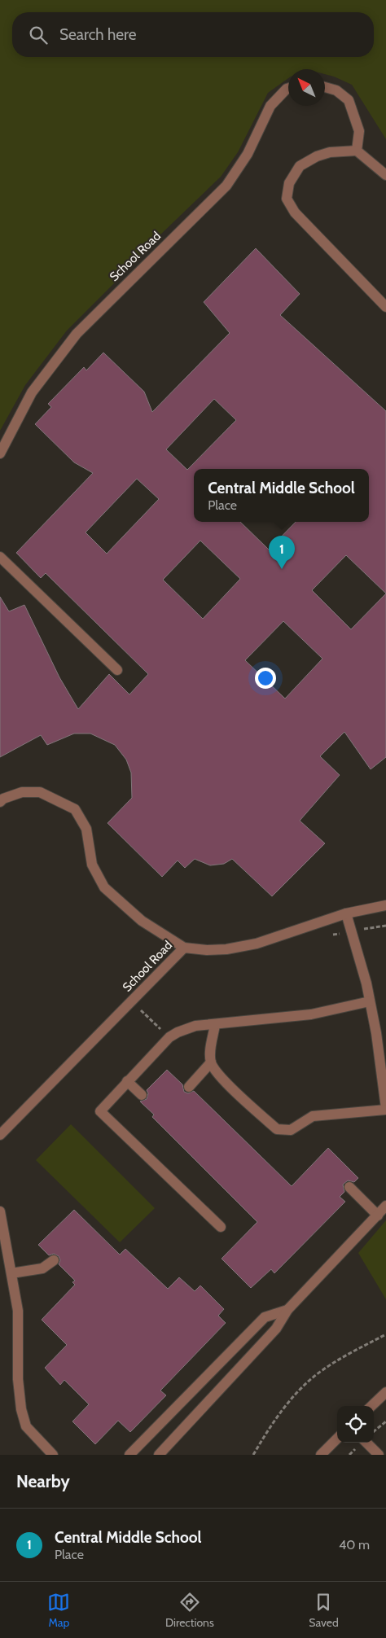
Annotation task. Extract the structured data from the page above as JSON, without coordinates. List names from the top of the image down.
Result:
{
  "streets": {
    "street": ["School Road"]
  },
  "north": "top left",
  "page": {
    "search": "Search here",
    "popup": ["Central Middle School", "Place"],
    "pins": "1",
    "heading": "Nearby",
    "list": [
      {
        "mark": "1",
        "name": "Central Middle School",
        "note": "Place",
        "value": "40 m"
      }
    ],
    "nav": ["Map", "Directions", "Saved"]
  }
}
